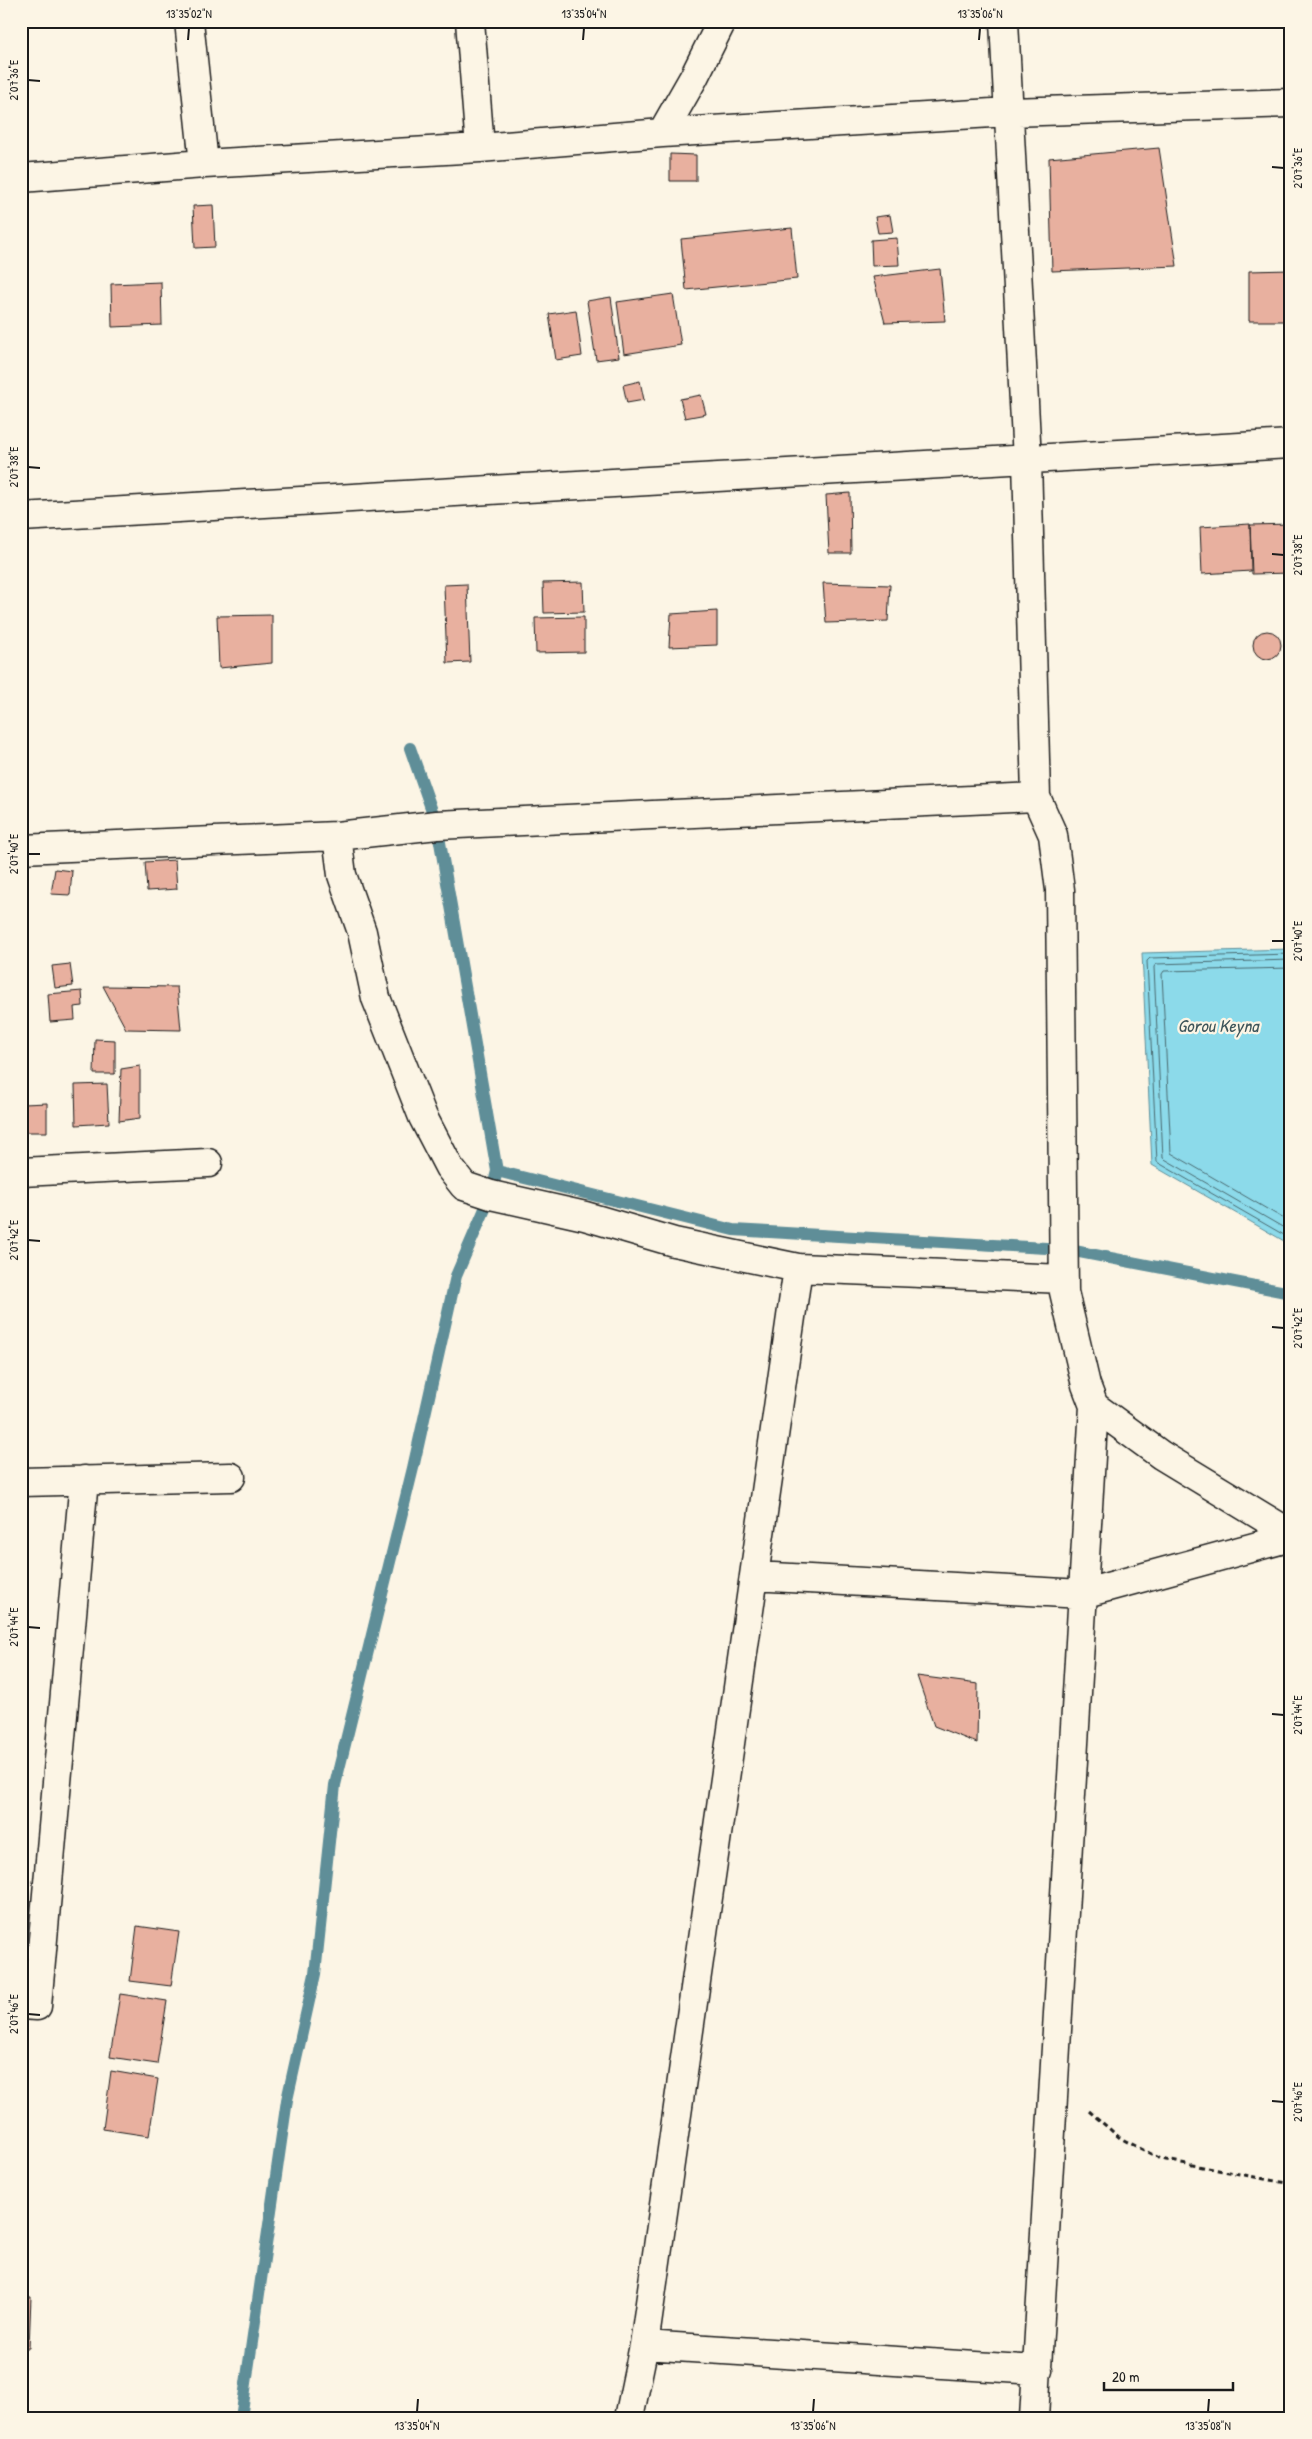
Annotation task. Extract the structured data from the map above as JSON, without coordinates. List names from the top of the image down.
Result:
{
  "water": ["Gorou Keyna"],
  "scale_bar": "20 m",
  "coordinates": [
    "13°35'02\"N",
    "13°35'04\"N",
    "13°35'06\"N",
    "2°07'36\"E",
    "2°07'38\"E",
    "2°07'40\"E",
    "2°07'42\"E",
    "2°07'44\"E",
    "2°07'46\"E",
    "13°35'08\"N"
  ]
}
